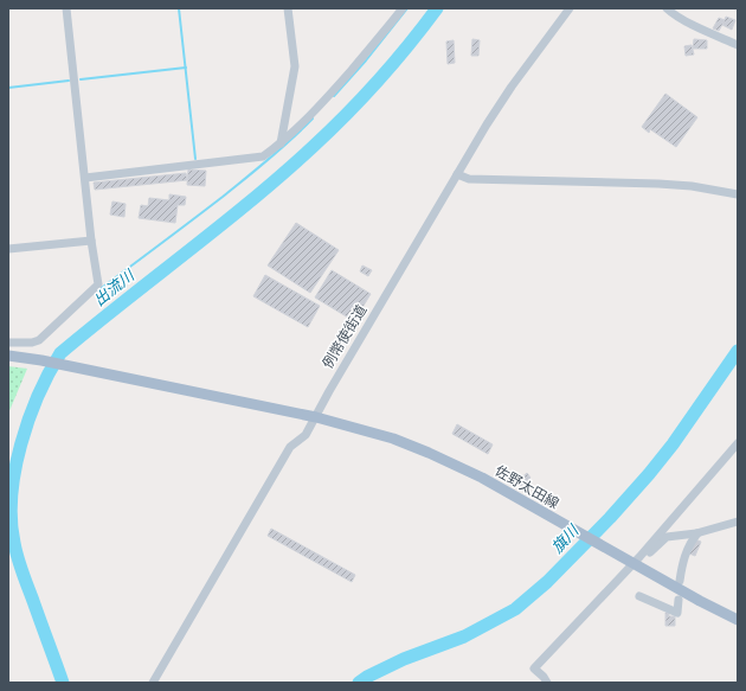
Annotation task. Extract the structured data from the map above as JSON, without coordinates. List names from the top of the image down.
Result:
{
  "streets": {
    "main road": ["佐野太田線"],
    "street": ["例幣使街道"]
  },
  "crossings": [
    ["例幣使街道", "佐野太田線"]
  ],
  "water": ["出流川", "旗川"]
}
